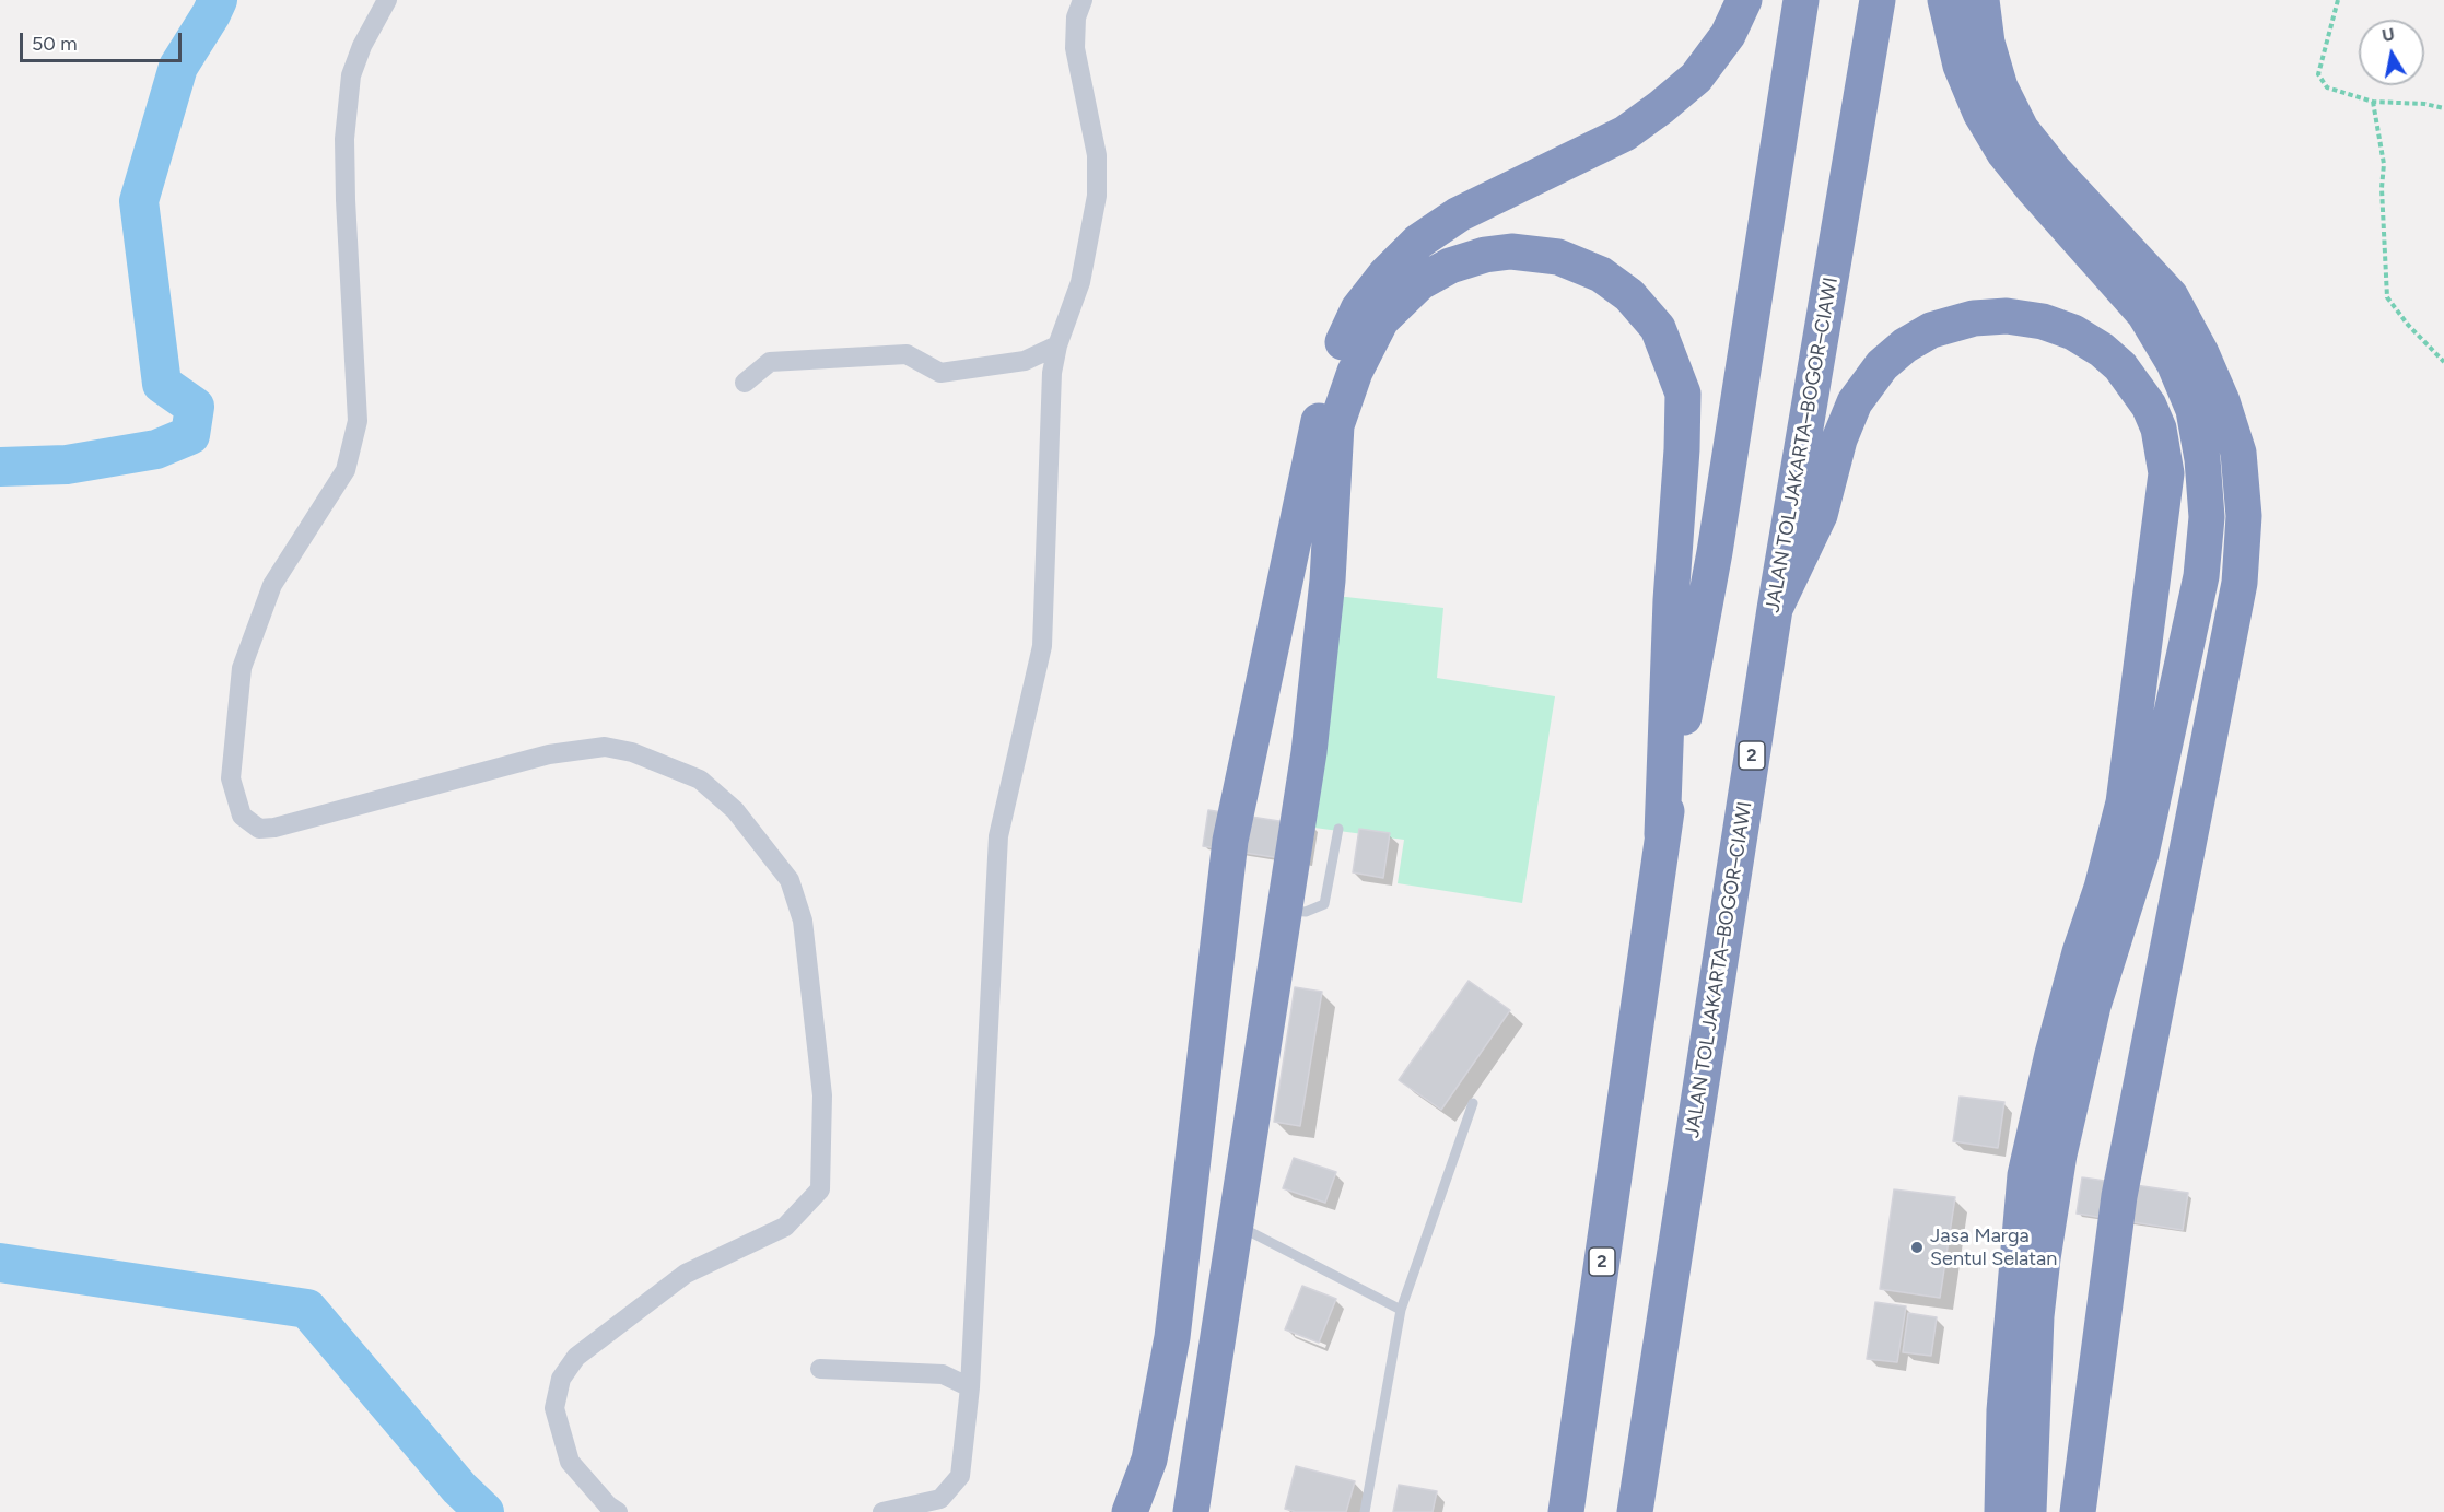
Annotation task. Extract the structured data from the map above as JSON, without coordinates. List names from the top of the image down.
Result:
{
  "streets": {
    "highway": ["JALAN TOL JAKARTA–BOGOR–CIAWI", "2"]
  },
  "places": ["Jasa Marga Sentul Selatan"],
  "scale_bar": "50 m",
  "north": "top"
}
